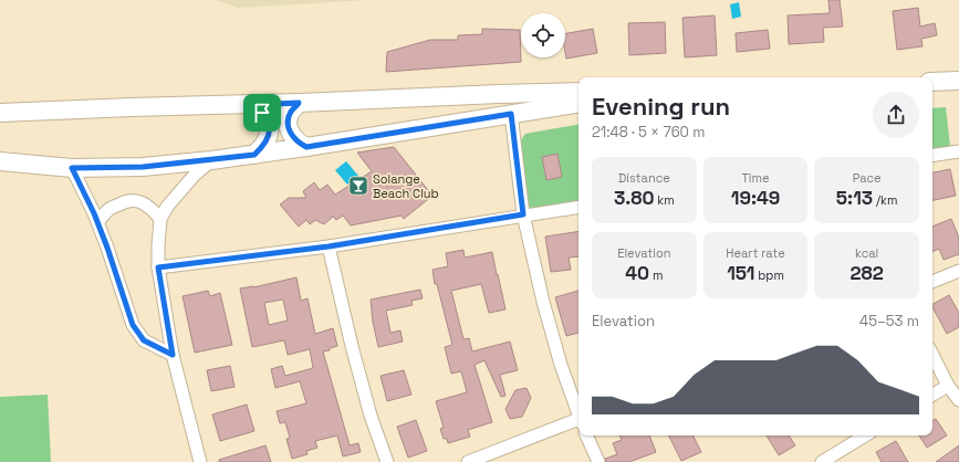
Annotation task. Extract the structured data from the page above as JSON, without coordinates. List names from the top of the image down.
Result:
{
  "places": {
    "bar": ["Solange Beach Club"]
  },
  "page": {
    "heading": ["Evening run", "21:48 · 5 × 760 m"],
    "stats": [
      ["Distance", "3.80 km"],
      ["Time", "19:49"],
      ["Pace", "5:13 /km"],
      ["Elevation", "40 m"],
      ["Heart rate", "151 bpm"],
      ["kcal", "282"]
    ],
    "chart": ["Elevation", "45–53 m"]
  }
}
